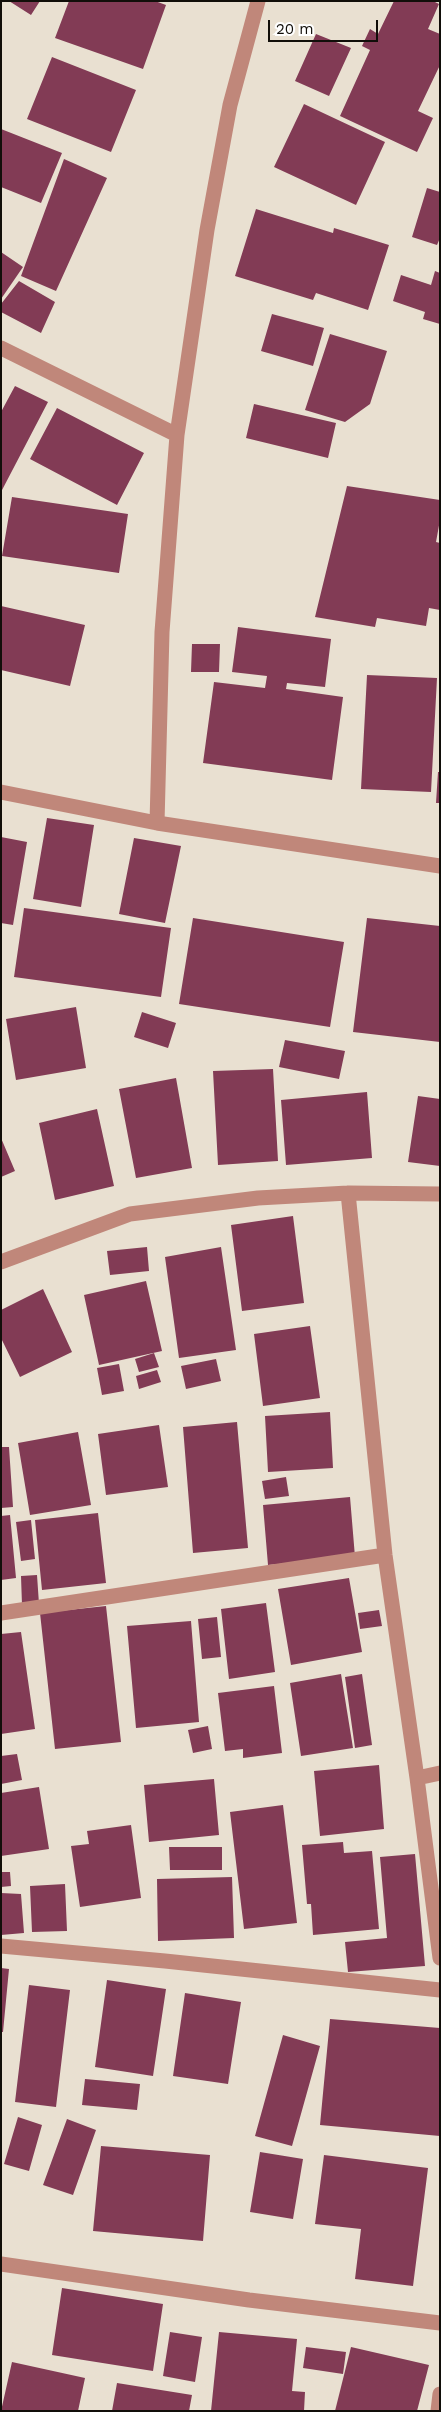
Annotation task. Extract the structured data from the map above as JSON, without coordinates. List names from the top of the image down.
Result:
{
  "scale_bar": "20 m"
}
